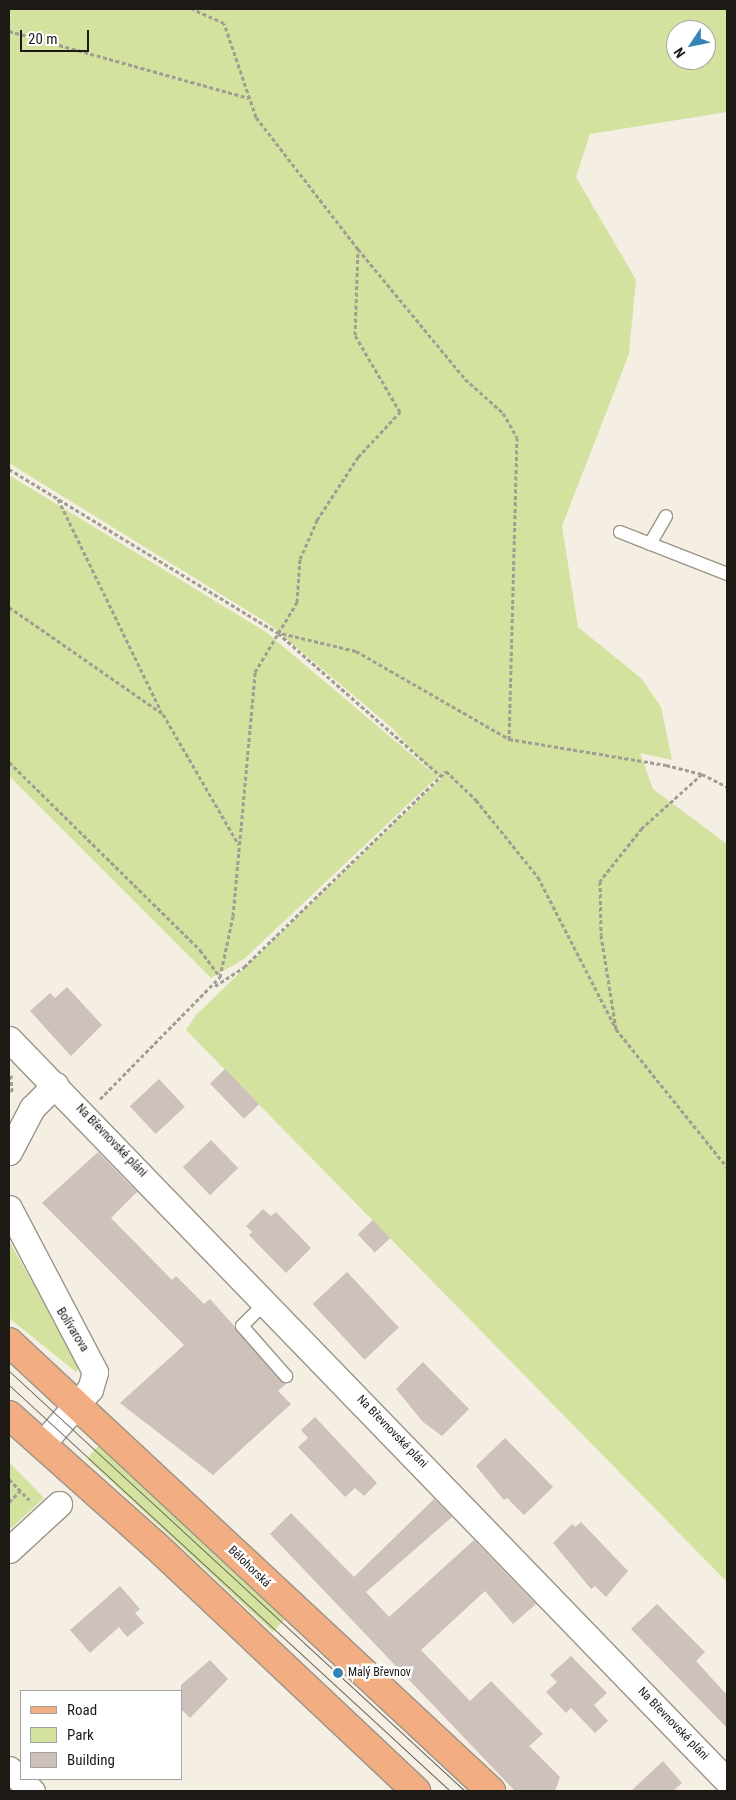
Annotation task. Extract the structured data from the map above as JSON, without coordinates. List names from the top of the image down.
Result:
{
  "streets": {
    "main road": ["Bělohorská"],
    "street": ["Na Břevnovské pláni", "Bolívarova"]
  },
  "crossings": [
    ["Bolívarova", "Bělohorská"]
  ],
  "places": ["Malý Břevnov"],
  "legend": ["Road", "Park", "Building"],
  "scale_bar": "20 m",
  "north": "bottom left"
}
